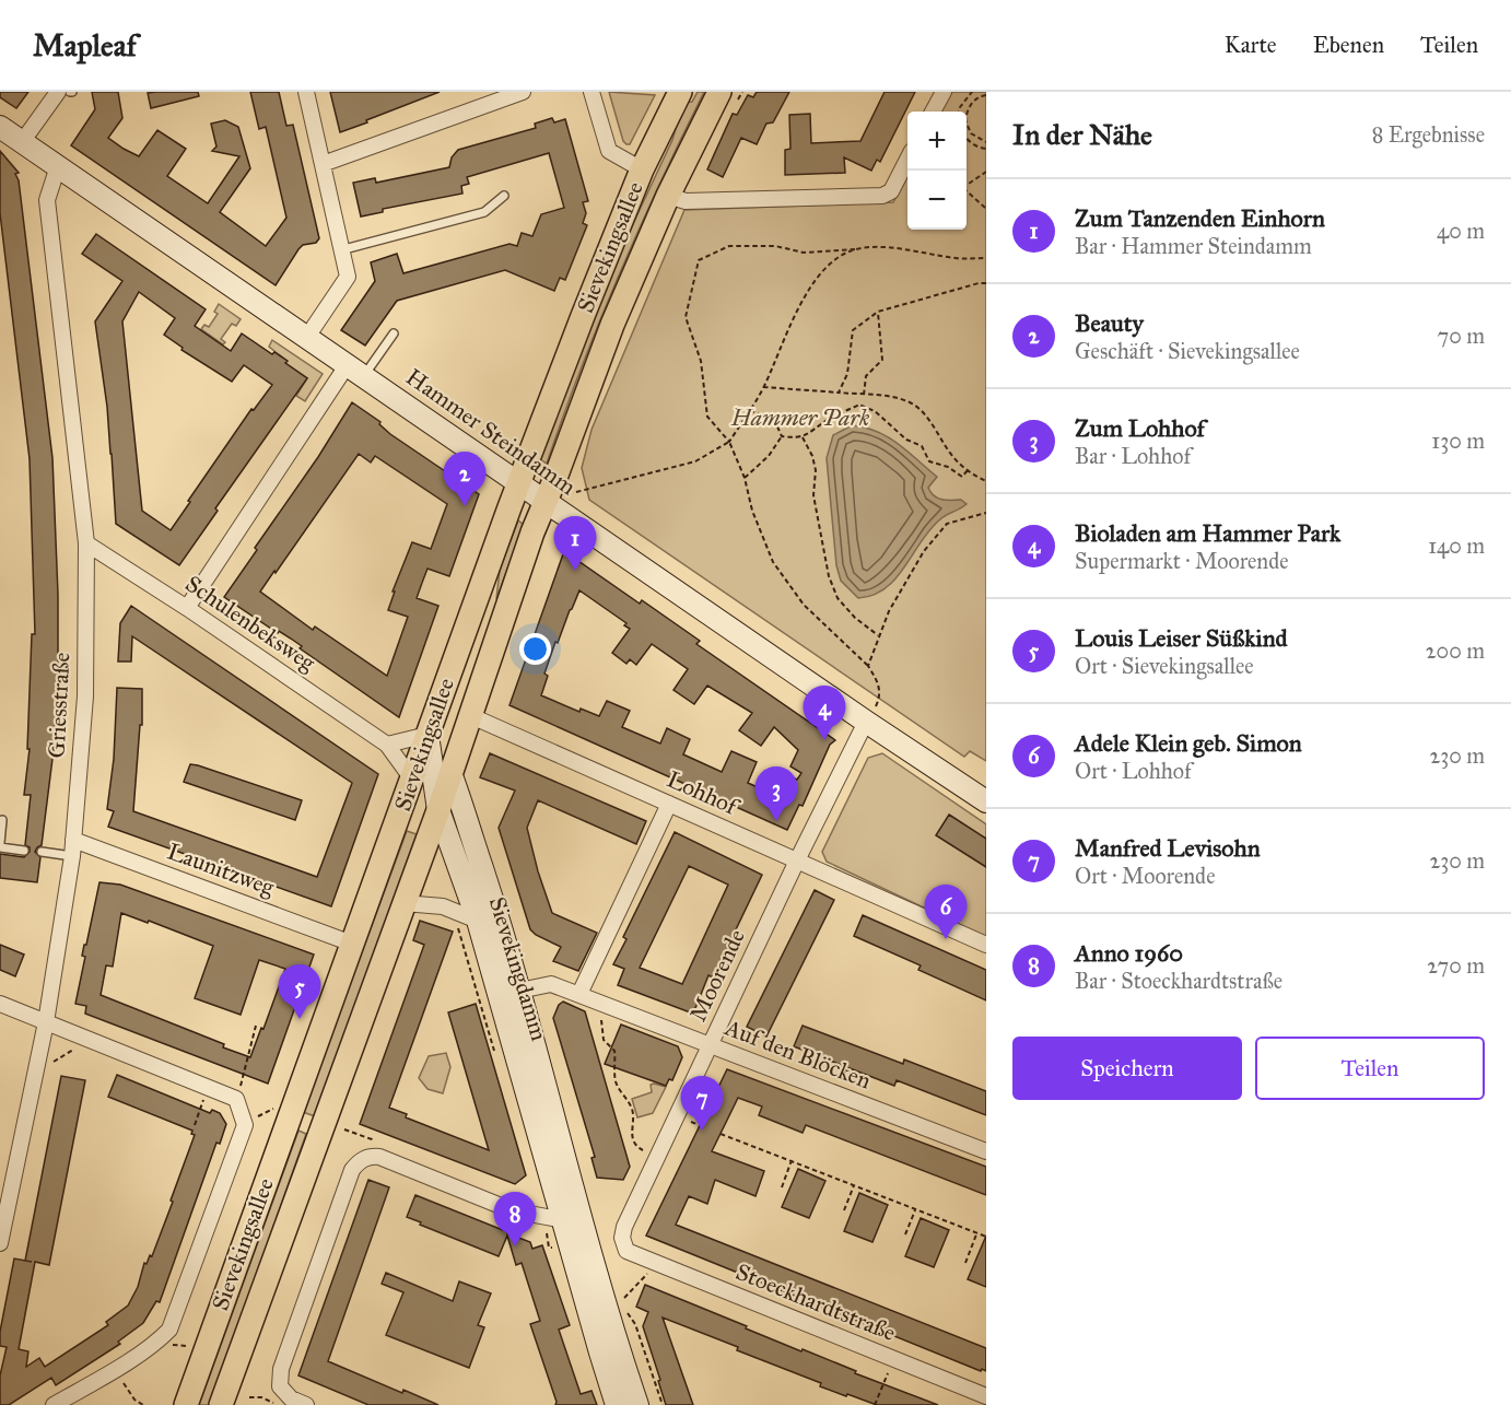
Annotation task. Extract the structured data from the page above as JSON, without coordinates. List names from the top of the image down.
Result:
{
  "streets": {
    "main road": ["Sievekingsallee"],
    "street": [
      "Hammer Steindamm",
      "Schulenbeksweg",
      "Griesstraße",
      "Lohhof",
      "Launitzweg",
      "Sievekingdamm",
      "Moorende",
      "Auf den Blöcken",
      "Stoeckhardtstraße"
    ]
  },
  "crossings": [
    ["Sievekingsallee", "Hammer Steindamm"],
    ["Sievekingsallee", "Schulenbeksweg"],
    ["Sievekingsallee", "Lohhof"],
    ["Sievekingsallee", "Launitzweg"],
    ["Sievekingsallee", "Sievekingdamm"],
    ["Hammer Steindamm", "Griesstraße"],
    ["Hammer Steindamm", "Moorende"],
    ["Schulenbeksweg", "Griesstraße"],
    ["Griesstraße", "Launitzweg"],
    ["Lohhof", "Moorende"],
    ["Sievekingdamm", "Auf den Blöcken"],
    ["Moorende", "Auf den Blöcken"],
    ["Moorende", "Stoeckhardtstraße"]
  ],
  "parks": ["Hammer Park"],
  "page": {
    "header": "Mapleaf",
    "nav": ["Karte", "Ebenen", "Teilen"],
    "heading": ["In der Nähe", "8 Ergebnisse"],
    "map_buttons": ["+", "−"],
    "list": [
      {
        "mark": "1",
        "name": "Zum Tanzenden Einhorn",
        "note": "Bar · Hammer Steindamm",
        "value": "40 m"
      },
      {
        "mark": "2",
        "name": "Beauty",
        "note": "Geschäft · Sievekingsallee",
        "value": "70 m"
      },
      {
        "mark": "3",
        "name": "Zum Lohhof",
        "note": "Bar · Lohhof",
        "value": "130 m"
      },
      {
        "mark": "4",
        "name": "Bioladen am Hammer Park",
        "note": "Supermarkt · Moorende",
        "value": "140 m"
      },
      {
        "mark": "5",
        "name": "Louis Leiser Süßkind",
        "note": "Ort · Sievekingsallee",
        "value": "200 m"
      },
      {
        "mark": "6",
        "name": "Adele Klein geb. Simon",
        "note": "Ort · Lohhof",
        "value": "230 m"
      },
      {
        "mark": "7",
        "name": "Manfred Levisohn",
        "note": "Ort · Moorende",
        "value": "230 m"
      },
      {
        "mark": "8",
        "name": "Anno 1960",
        "note": "Bar · Stoeckhardtstraße",
        "value": "270 m"
      }
    ],
    "pins": [
      "2",
      "1",
      "4",
      "3",
      "6",
      "5",
      "7",
      "8"
    ],
    "buttons": ["Speichern", "Teilen"]
  }
}
